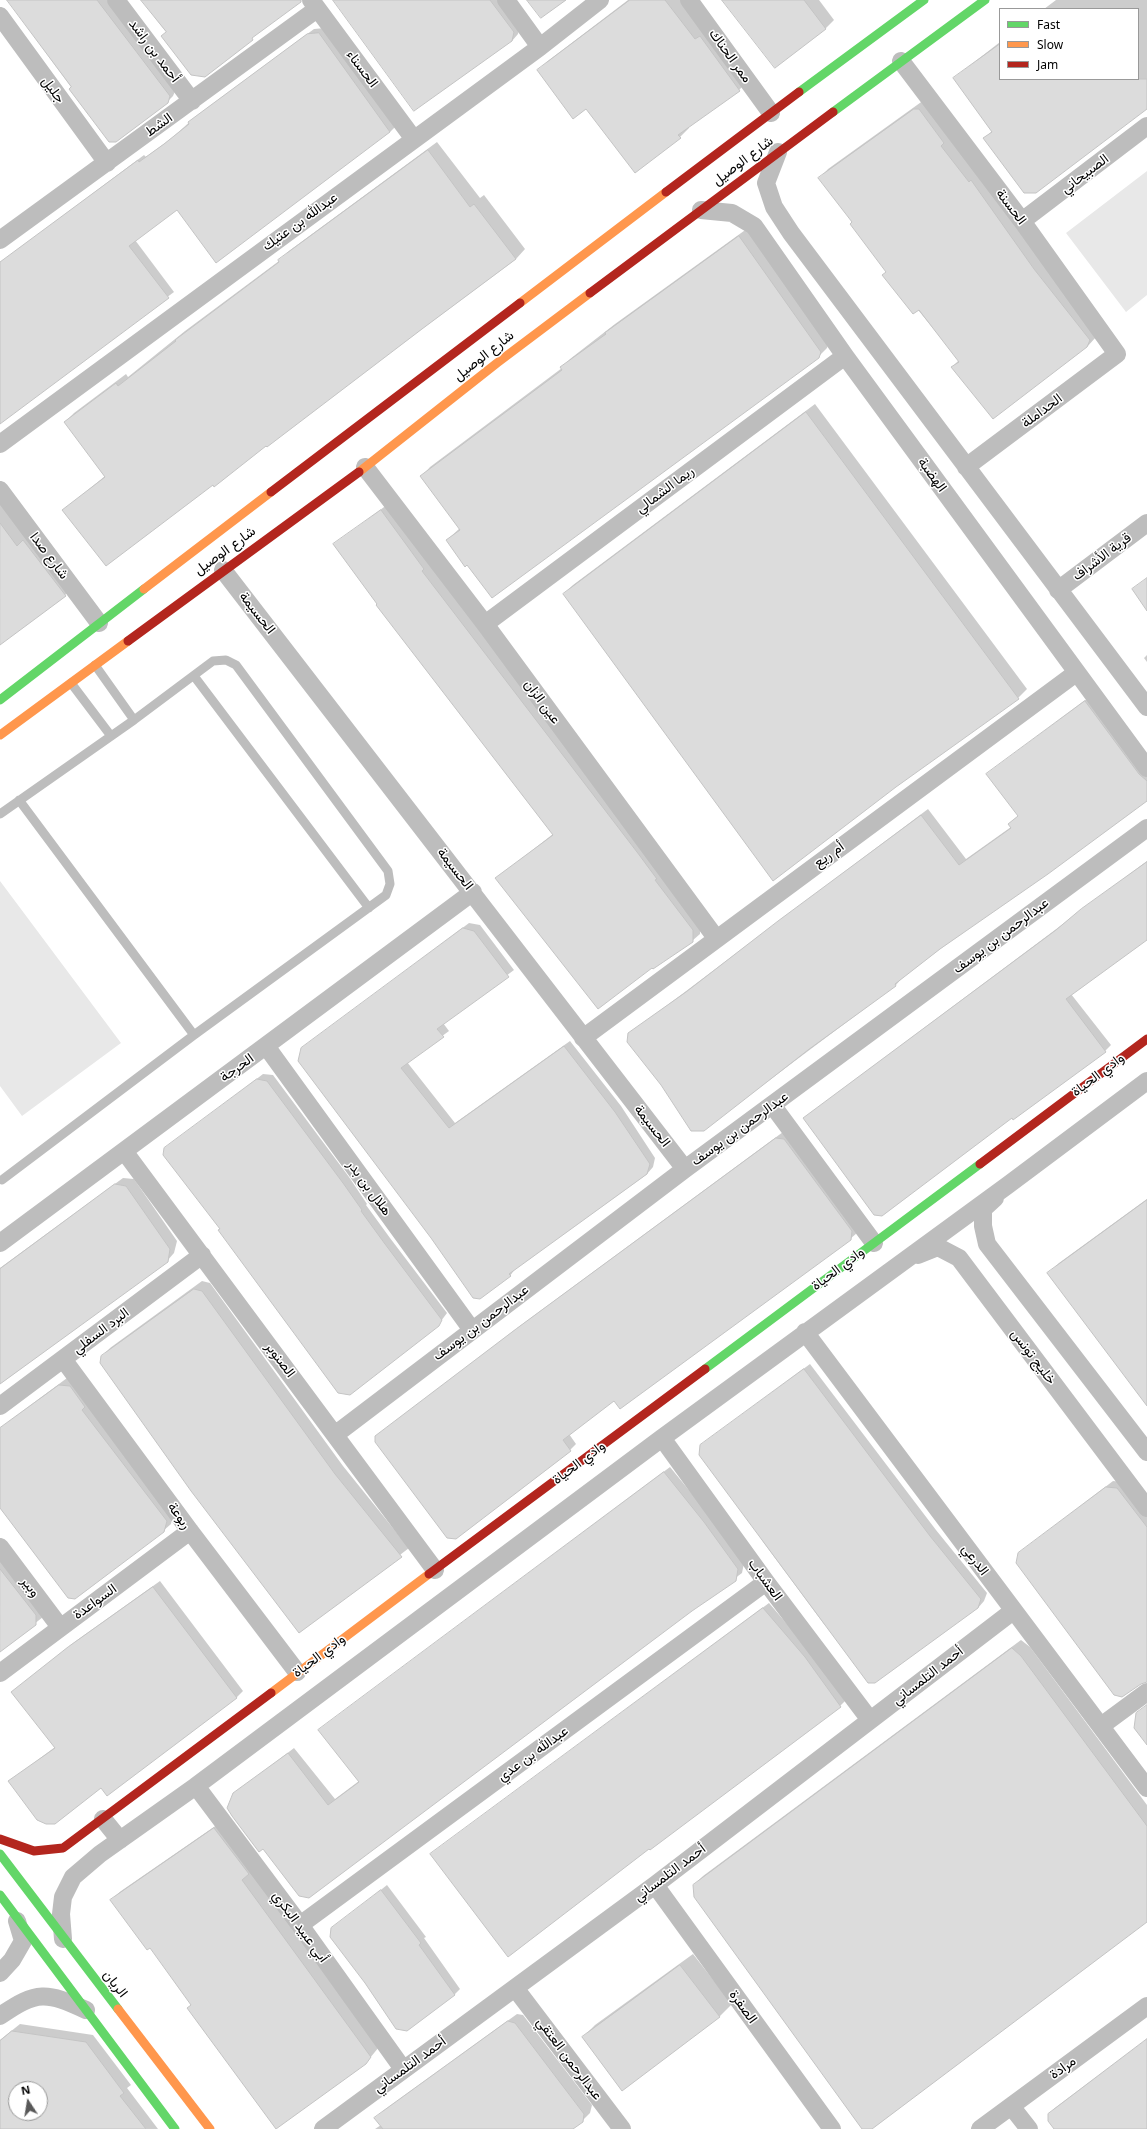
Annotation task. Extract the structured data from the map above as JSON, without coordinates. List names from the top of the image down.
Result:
{
  "streets": {
    "street": [
      "أحمد بن راشد",
      "ممر الحناك",
      "الحسناء",
      "جليل",
      "الشط",
      "شارع الوصيل",
      "الصبيحاني",
      "الحسنة",
      "عبدالله بن عتيك",
      "الحداملة",
      "الهضبة",
      "ريما الشمالي",
      "شارع صدا",
      "قرية الأشراف",
      "الحسيمة",
      "عين الزان",
      "أم ريع",
      "عبدالرحمن بن يوسف",
      "الحرجة",
      "وادي الحياة",
      "هلال بن بدر",
      "البرد السفلي",
      "خليج تونس",
      "الصنوبر",
      "ربوعة",
      "الدرعي",
      "العشباب",
      "وبير",
      "السواعدة",
      "أحمد التلمساني",
      "عبدالله بن عدي",
      "أبي عبيد البكري",
      "الريان",
      "الصفرة",
      "عبدالرحمن العتقي",
      "مرادة"
    ]
  },
  "crossings": [
    ["أحمد بن راشد", "الشط"],
    ["ممر الحناك", "شارع الوصيل"],
    ["الحسناء", "الشط"],
    ["الحسناء", "عبدالله بن عتيك"],
    ["جليل", "الشط"],
    ["شارع الوصيل", "الحسنة"],
    ["شارع الوصيل", "الهضبة"],
    ["شارع الوصيل", "شارع صدا"],
    ["شارع الوصيل", "الحسيمة"],
    ["شارع الوصيل", "عين الزان"],
    ["الصبيحاني", "الحسنة"],
    ["الحسنة", "الحداملة"],
    ["الهضبة", "ريما الشمالي"],
    ["الهضبة", "أم ريع"],
    ["ريما الشمالي", "عين الزان"],
    ["الحسيمة", "أم ريع"],
    ["الحسيمة", "عبدالرحمن بن يوسف"],
    ["الحسيمة", "الحرجة"],
    ["عين الزان", "أم ريع"],
    ["عبدالرحمن بن يوسف", "هلال بن بدر"],
    ["عبدالرحمن بن يوسف", "الصنوبر"],
    ["الحرجة", "هلال بن بدر"],
    ["الحرجة", "الصنوبر"],
    ["وادي الحياة", "خليج تونس"],
    ["وادي الحياة", "الصنوبر"],
    ["وادي الحياة", "ربوعة"],
    ["وادي الحياة", "الدرعي"],
    ["وادي الحياة", "العشباب"],
    ["وادي الحياة", "أبي عبيد البكري"],
    ["وادي الحياة", "الريان"],
    ["البرد السفلي", "الصنوبر"],
    ["البرد السفلي", "ربوعة"],
    ["ربوعة", "السواعدة"],
    ["الدرعي", "أحمد التلمساني"],
    ["العشباب", "أحمد التلمساني"],
    ["العشباب", "عبدالله بن عدي"],
    ["وبير", "السواعدة"],
    ["أحمد التلمساني", "أبي عبيد البكري"],
    ["أحمد التلمساني", "الصفرة"],
    ["أحمد التلمساني", "عبدالرحمن العتقي"],
    ["عبدالله بن عدي", "أبي عبيد البكري"]
  ],
  "legend": ["Fast", "Slow", "Jam"],
  "north": "top"
}
